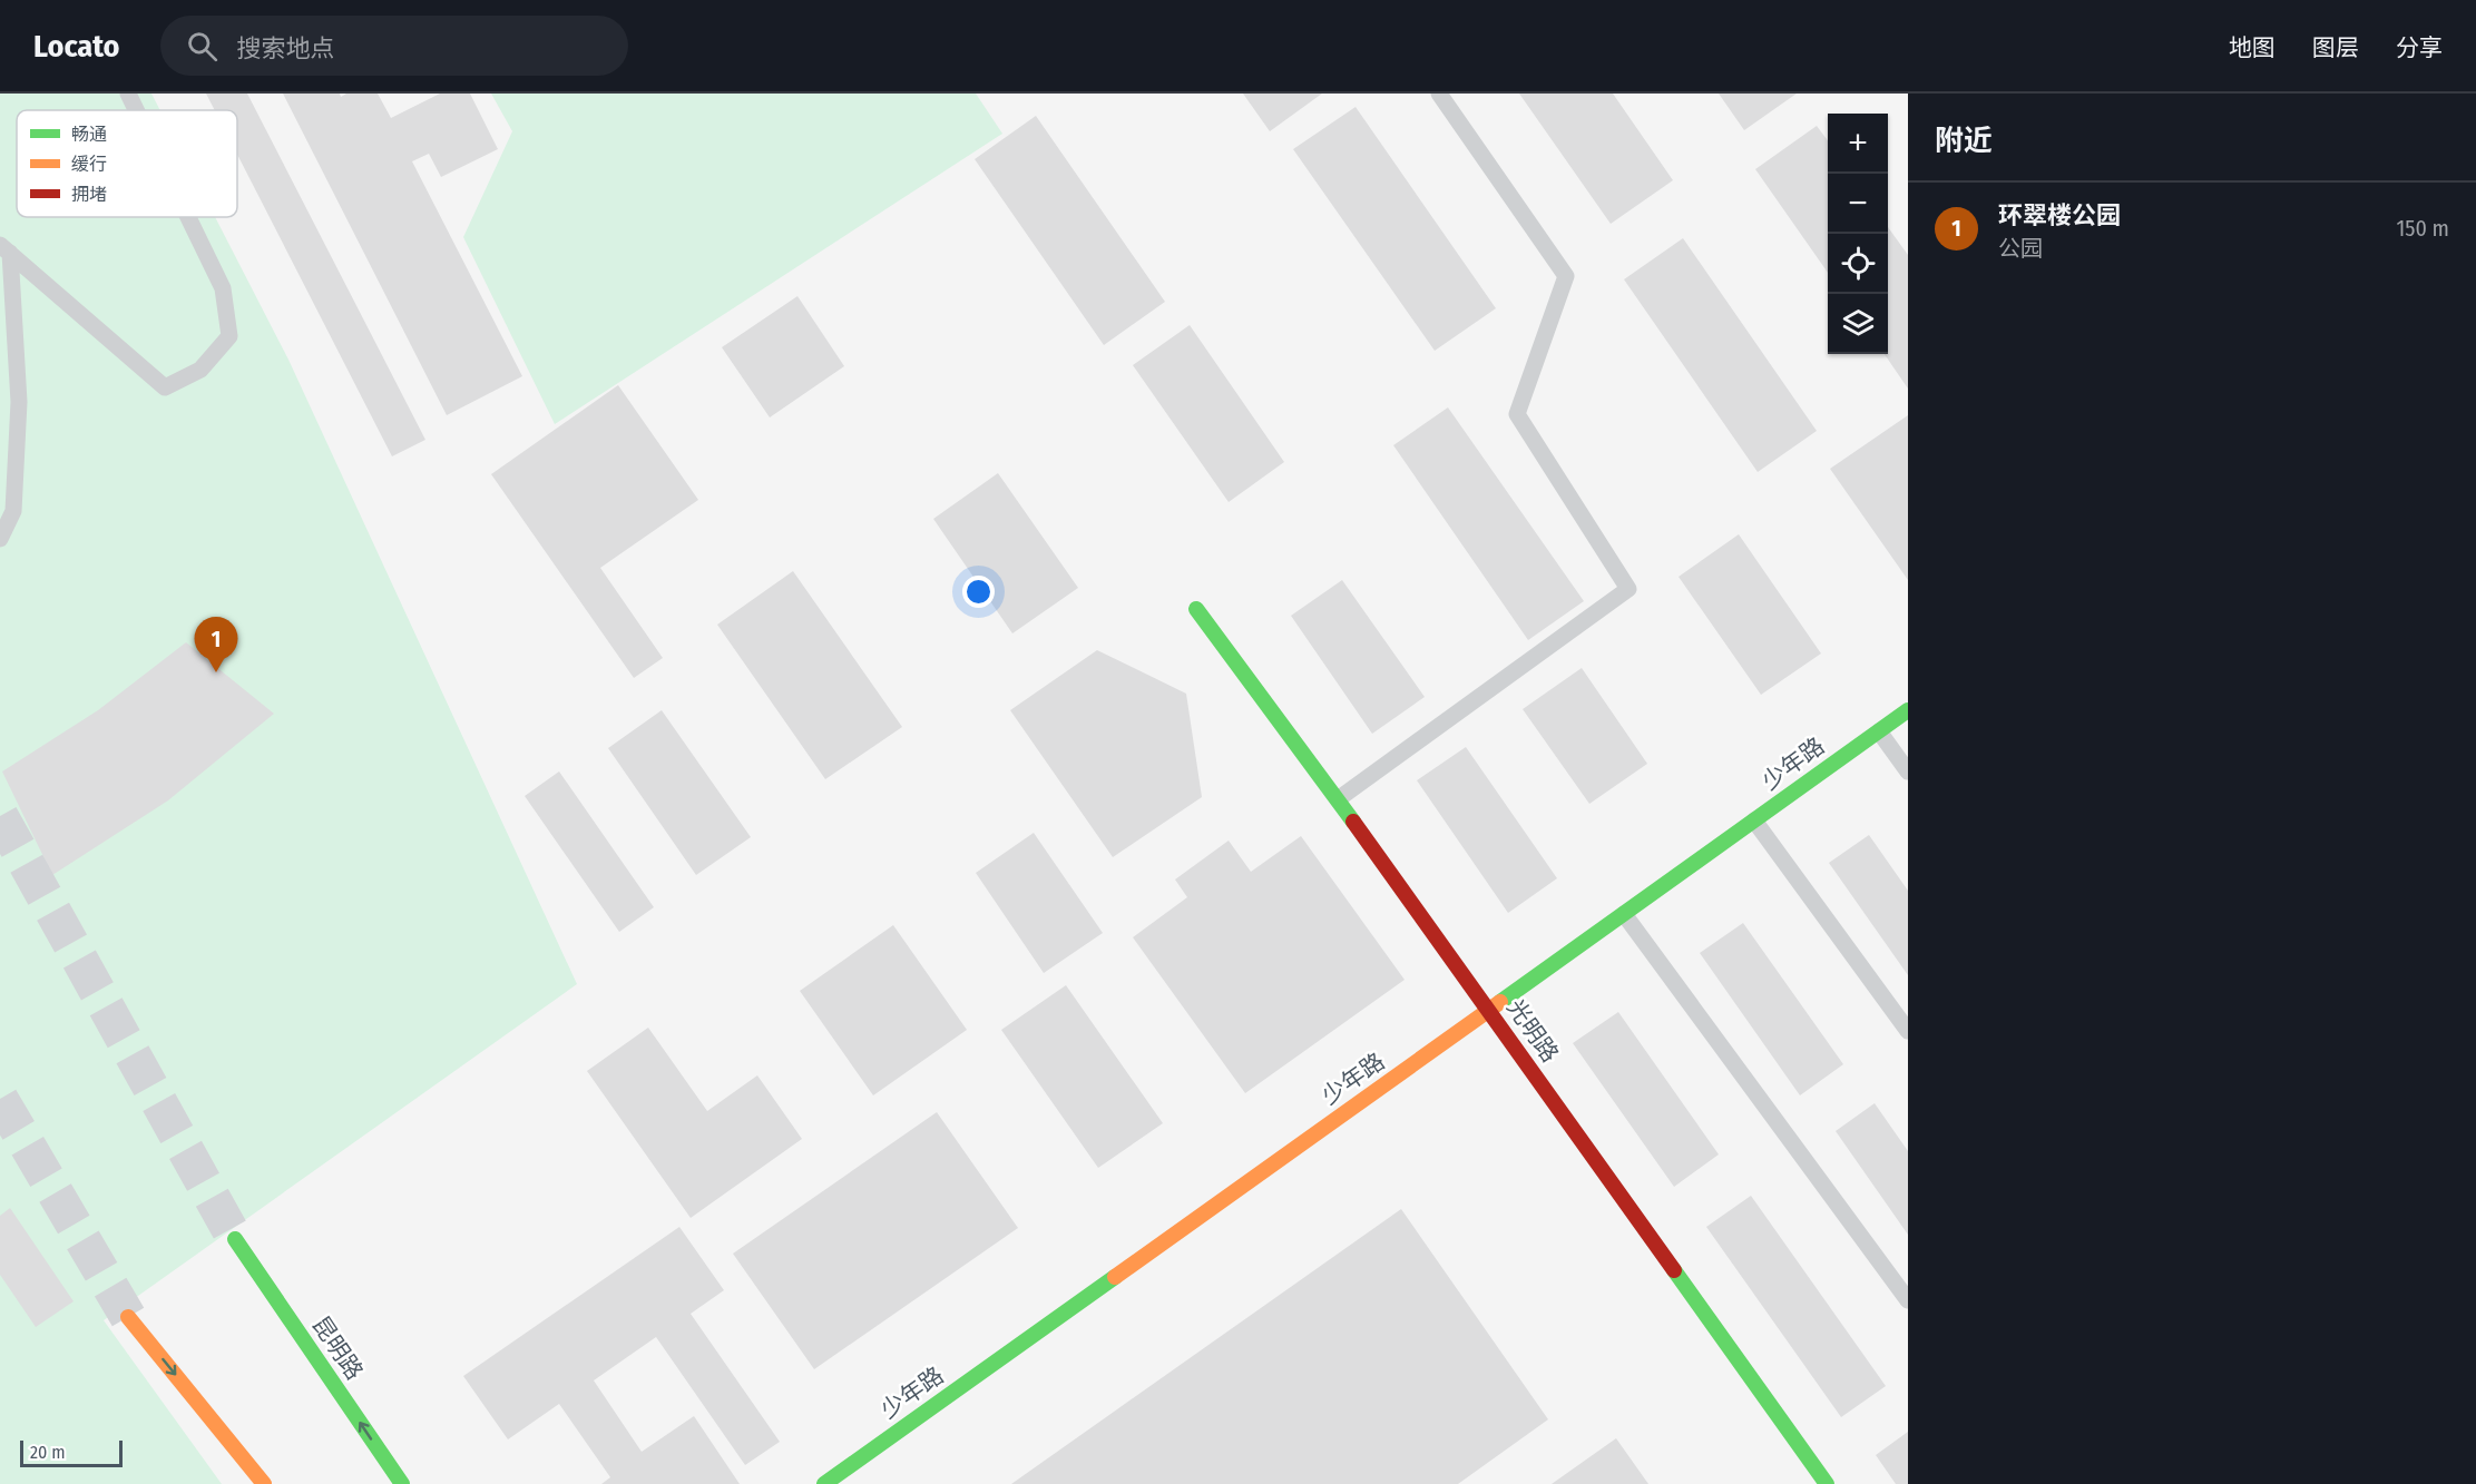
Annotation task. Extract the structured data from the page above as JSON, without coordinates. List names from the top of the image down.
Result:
{
  "streets": {
    "street": ["少年路", "光明路", "昆明路"]
  },
  "crossings": [
    ["少年路", "光明路"]
  ],
  "legend": ["畅通", "缓行", "拥堵"],
  "scale_bar": "20 m",
  "page": {
    "header": "Locato",
    "search": "搜索地点",
    "nav": ["地图", "图层", "分享"],
    "heading": "附近",
    "map_buttons": ["+", "−"],
    "list": [
      {
        "mark": "1",
        "name": "环翠楼公园",
        "note": "公园",
        "value": "150 m"
      }
    ],
    "pins": "1",
    "scale": "20 m"
  }
}
